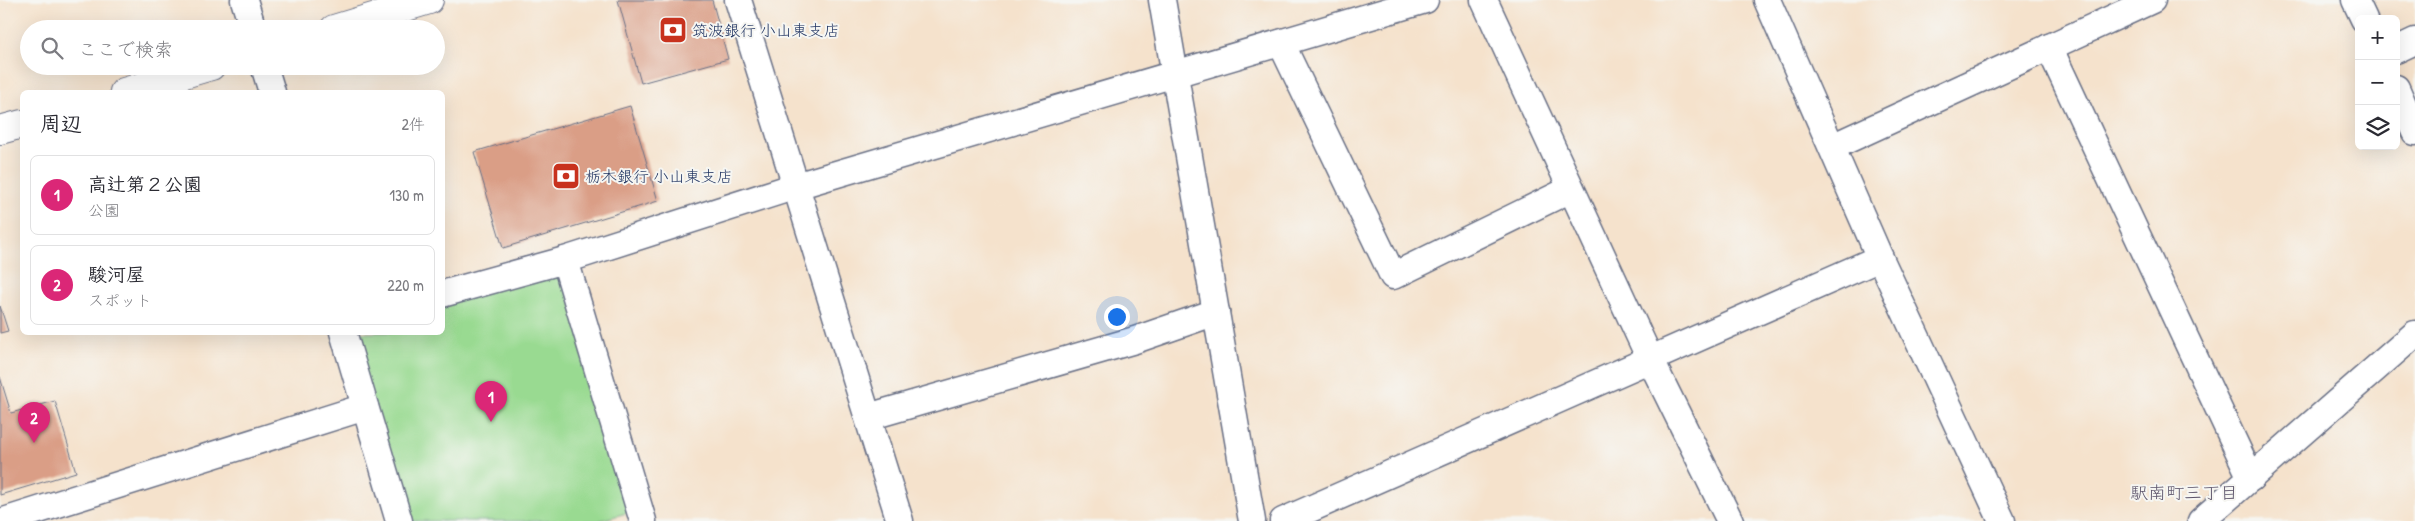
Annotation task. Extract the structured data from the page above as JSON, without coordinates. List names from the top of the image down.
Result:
{
  "districts": ["駅南町三丁目"],
  "places": {
    "bank": ["筑波銀行 小山東支店", "栃木銀行 小山東支店"]
  },
  "page": {
    "map_buttons": ["+", "−"],
    "search": "ここで検索",
    "heading": ["周辺", "2件"],
    "list": [
      {
        "mark": "1",
        "name": "高辻第２公園",
        "note": "公園",
        "value": "130 m"
      },
      {
        "mark": "2",
        "name": "駿河屋",
        "note": "スポット",
        "value": "220 m"
      }
    ],
    "pins": ["1", "2"]
  }
}
